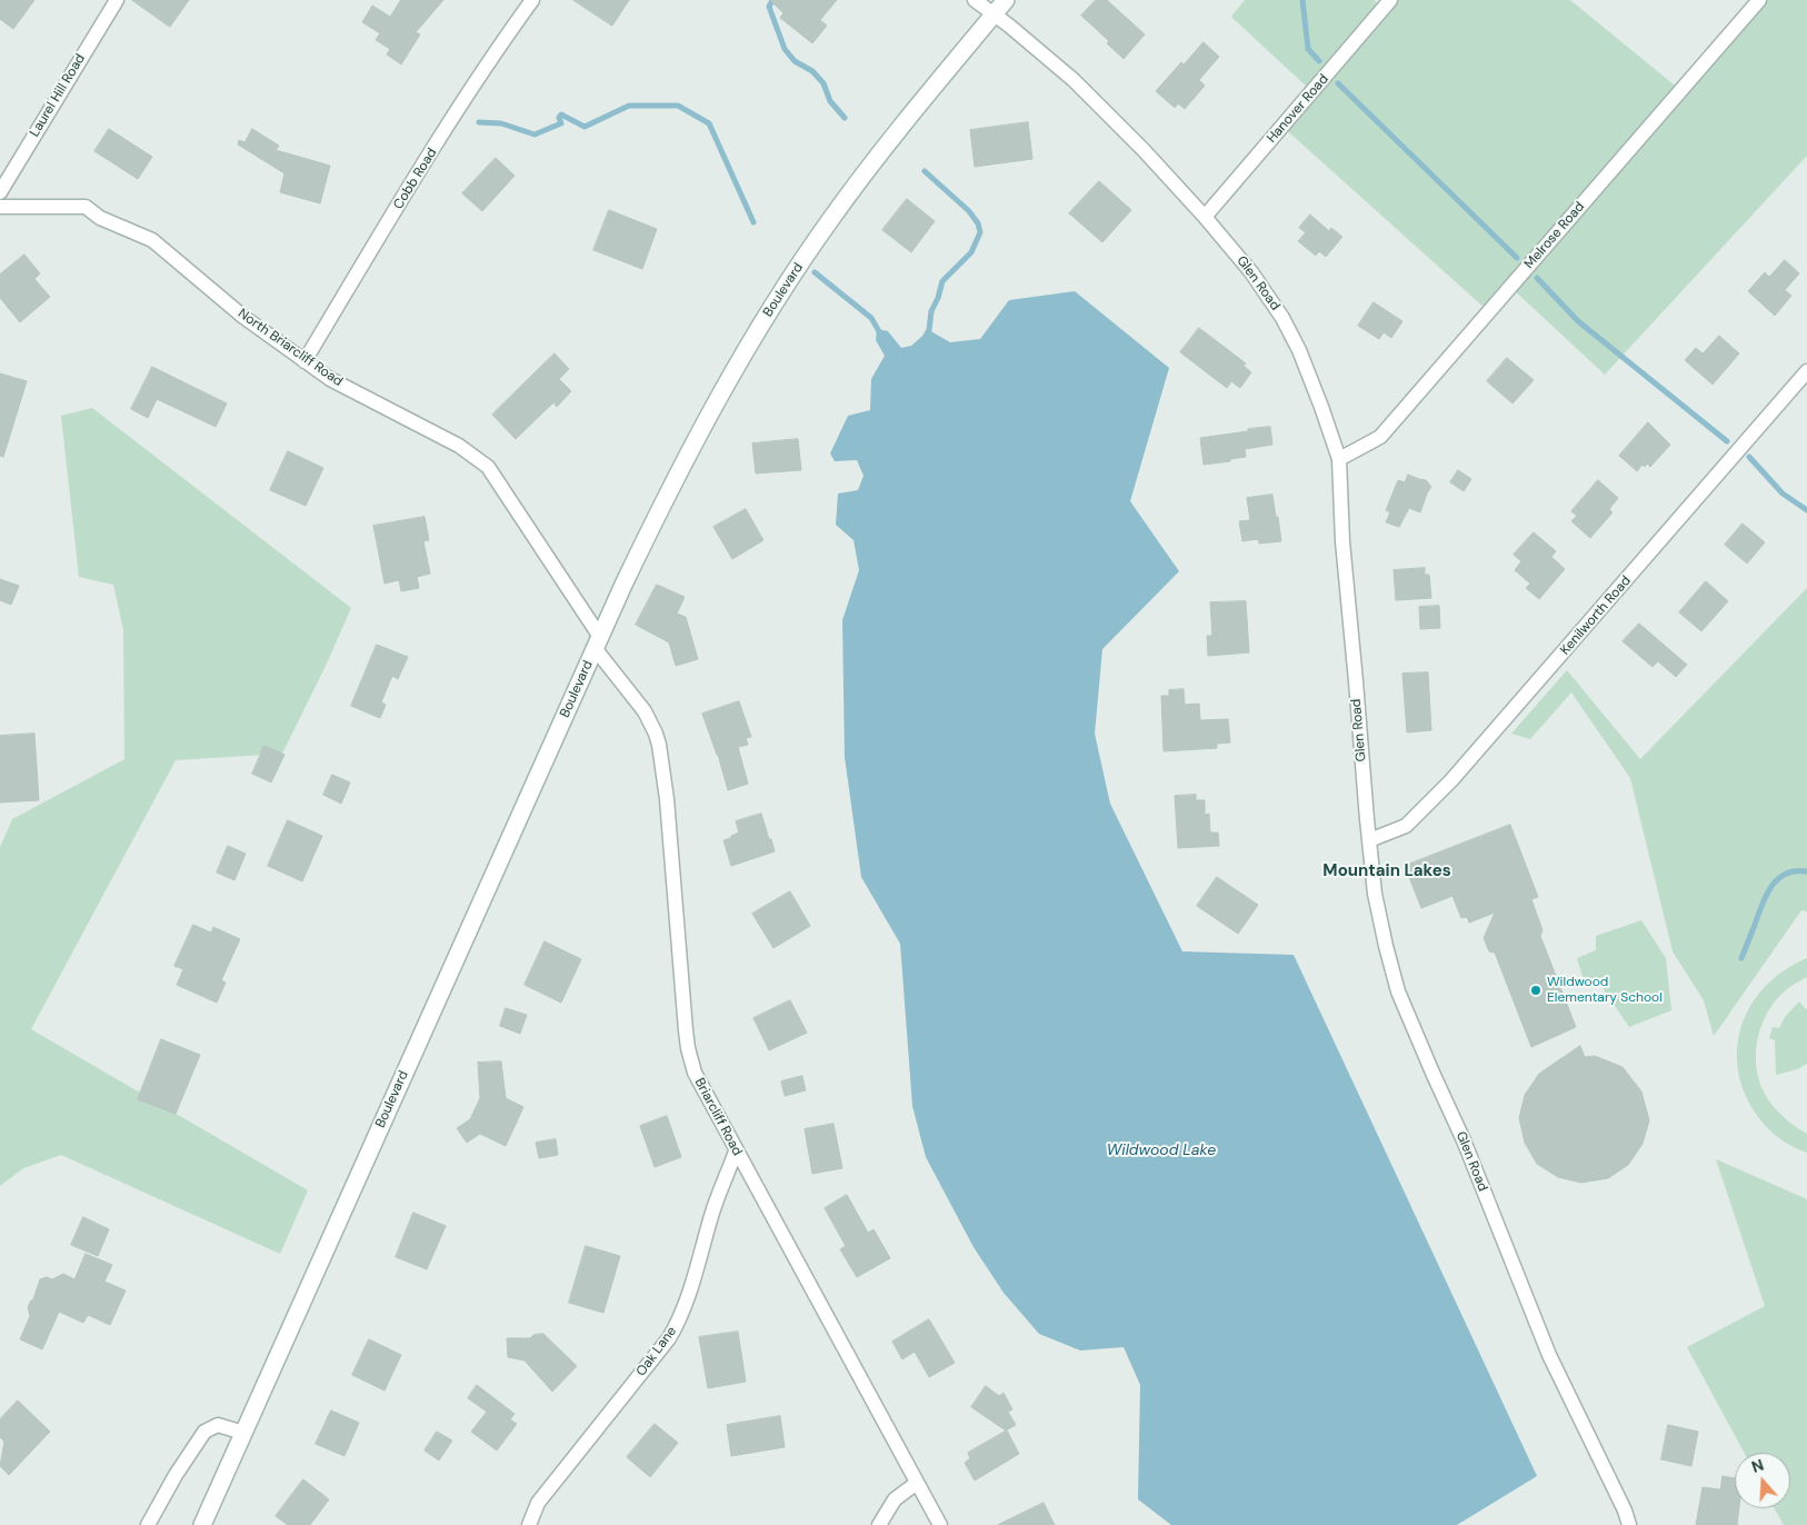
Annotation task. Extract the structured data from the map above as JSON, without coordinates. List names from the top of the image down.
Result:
{
  "streets": {
    "main road": ["Boulevard"],
    "street": [
      "Laurel Hill Road",
      "Hanover Road",
      "Cobb Road",
      "Melrose Road",
      "Glen Road",
      "North Briarcliff Road",
      "Kenilworth Road",
      "Briarcliff Road",
      "Oak Lane"
    ]
  },
  "crossings": [
    ["Hanover Road", "Glen Road"],
    ["Cobb Road", "North Briarcliff Road"],
    ["Melrose Road", "Glen Road"],
    ["Glen Road", "Boulevard"],
    ["Glen Road", "Kenilworth Road"],
    ["Boulevard", "North Briarcliff Road"],
    ["Boulevard", "Briarcliff Road"],
    ["North Briarcliff Road", "Briarcliff Road"],
    ["Briarcliff Road", "Oak Lane"]
  ],
  "districts": ["Mountain Lakes"],
  "water": ["Wildwood Lake"],
  "places": ["Wildwood Elementary School"],
  "north": "top"
}
